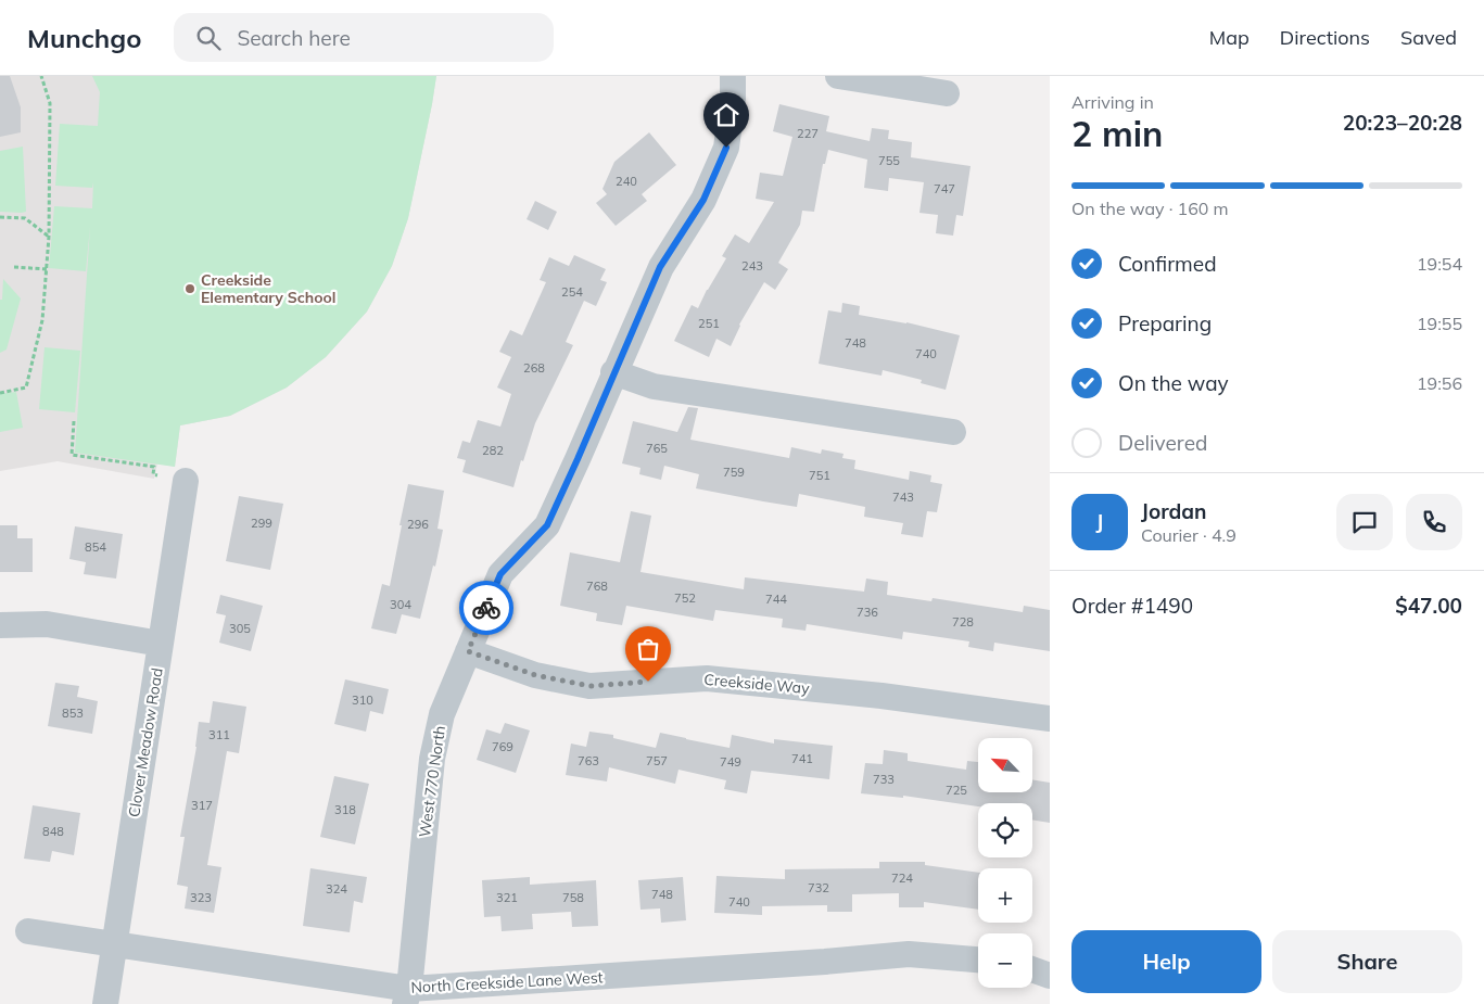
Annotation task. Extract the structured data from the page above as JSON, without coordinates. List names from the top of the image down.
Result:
{
  "streets": {
    "street": [
      "Creekside Way",
      "Clover Meadow Road",
      "West 770 North",
      "North Creekside Lane West"
    ]
  },
  "crossings": [
    ["Creekside Way", "West 770 North"],
    ["Clover Meadow Road", "North Creekside Lane West"],
    ["West 770 North", "North Creekside Lane West"]
  ],
  "places": ["Creekside Elementary School"],
  "house_numbers": [
    "227",
    "755",
    "240",
    "747",
    "243",
    "254",
    "251",
    "748",
    "740",
    "268",
    "765",
    "282",
    "759",
    "751",
    "743",
    "299",
    "296",
    "854",
    "768",
    "752",
    "744",
    "304",
    "736",
    "728",
    "305",
    "310",
    "853",
    "311",
    "769",
    "741",
    "763",
    "757",
    "749",
    "733",
    "725",
    "317",
    "318",
    "848",
    "724",
    "732",
    "324",
    "748",
    "323",
    "321",
    "758",
    "740"
  ],
  "north": "top left",
  "page": {
    "header": "Munchgo",
    "search": "Search here",
    "nav": ["Map", "Directions", "Saved"],
    "heading": ["2 min", "Arriving in", "20:23–20:28"],
    "panel": [
      "Jordan",
      "Courier · 4.9",
      "Order #1490",
      "$47.00"
    ],
    "bar": "On the way · 160 m",
    "list": [
      ["Confirmed", "19:54"],
      ["Preparing", "19:55"],
      ["On the way", "19:56"],
      "Delivered"
    ],
    "round": "J",
    "map_buttons": ["+", "−"],
    "buttons": ["Help", "Share"]
  }
}
